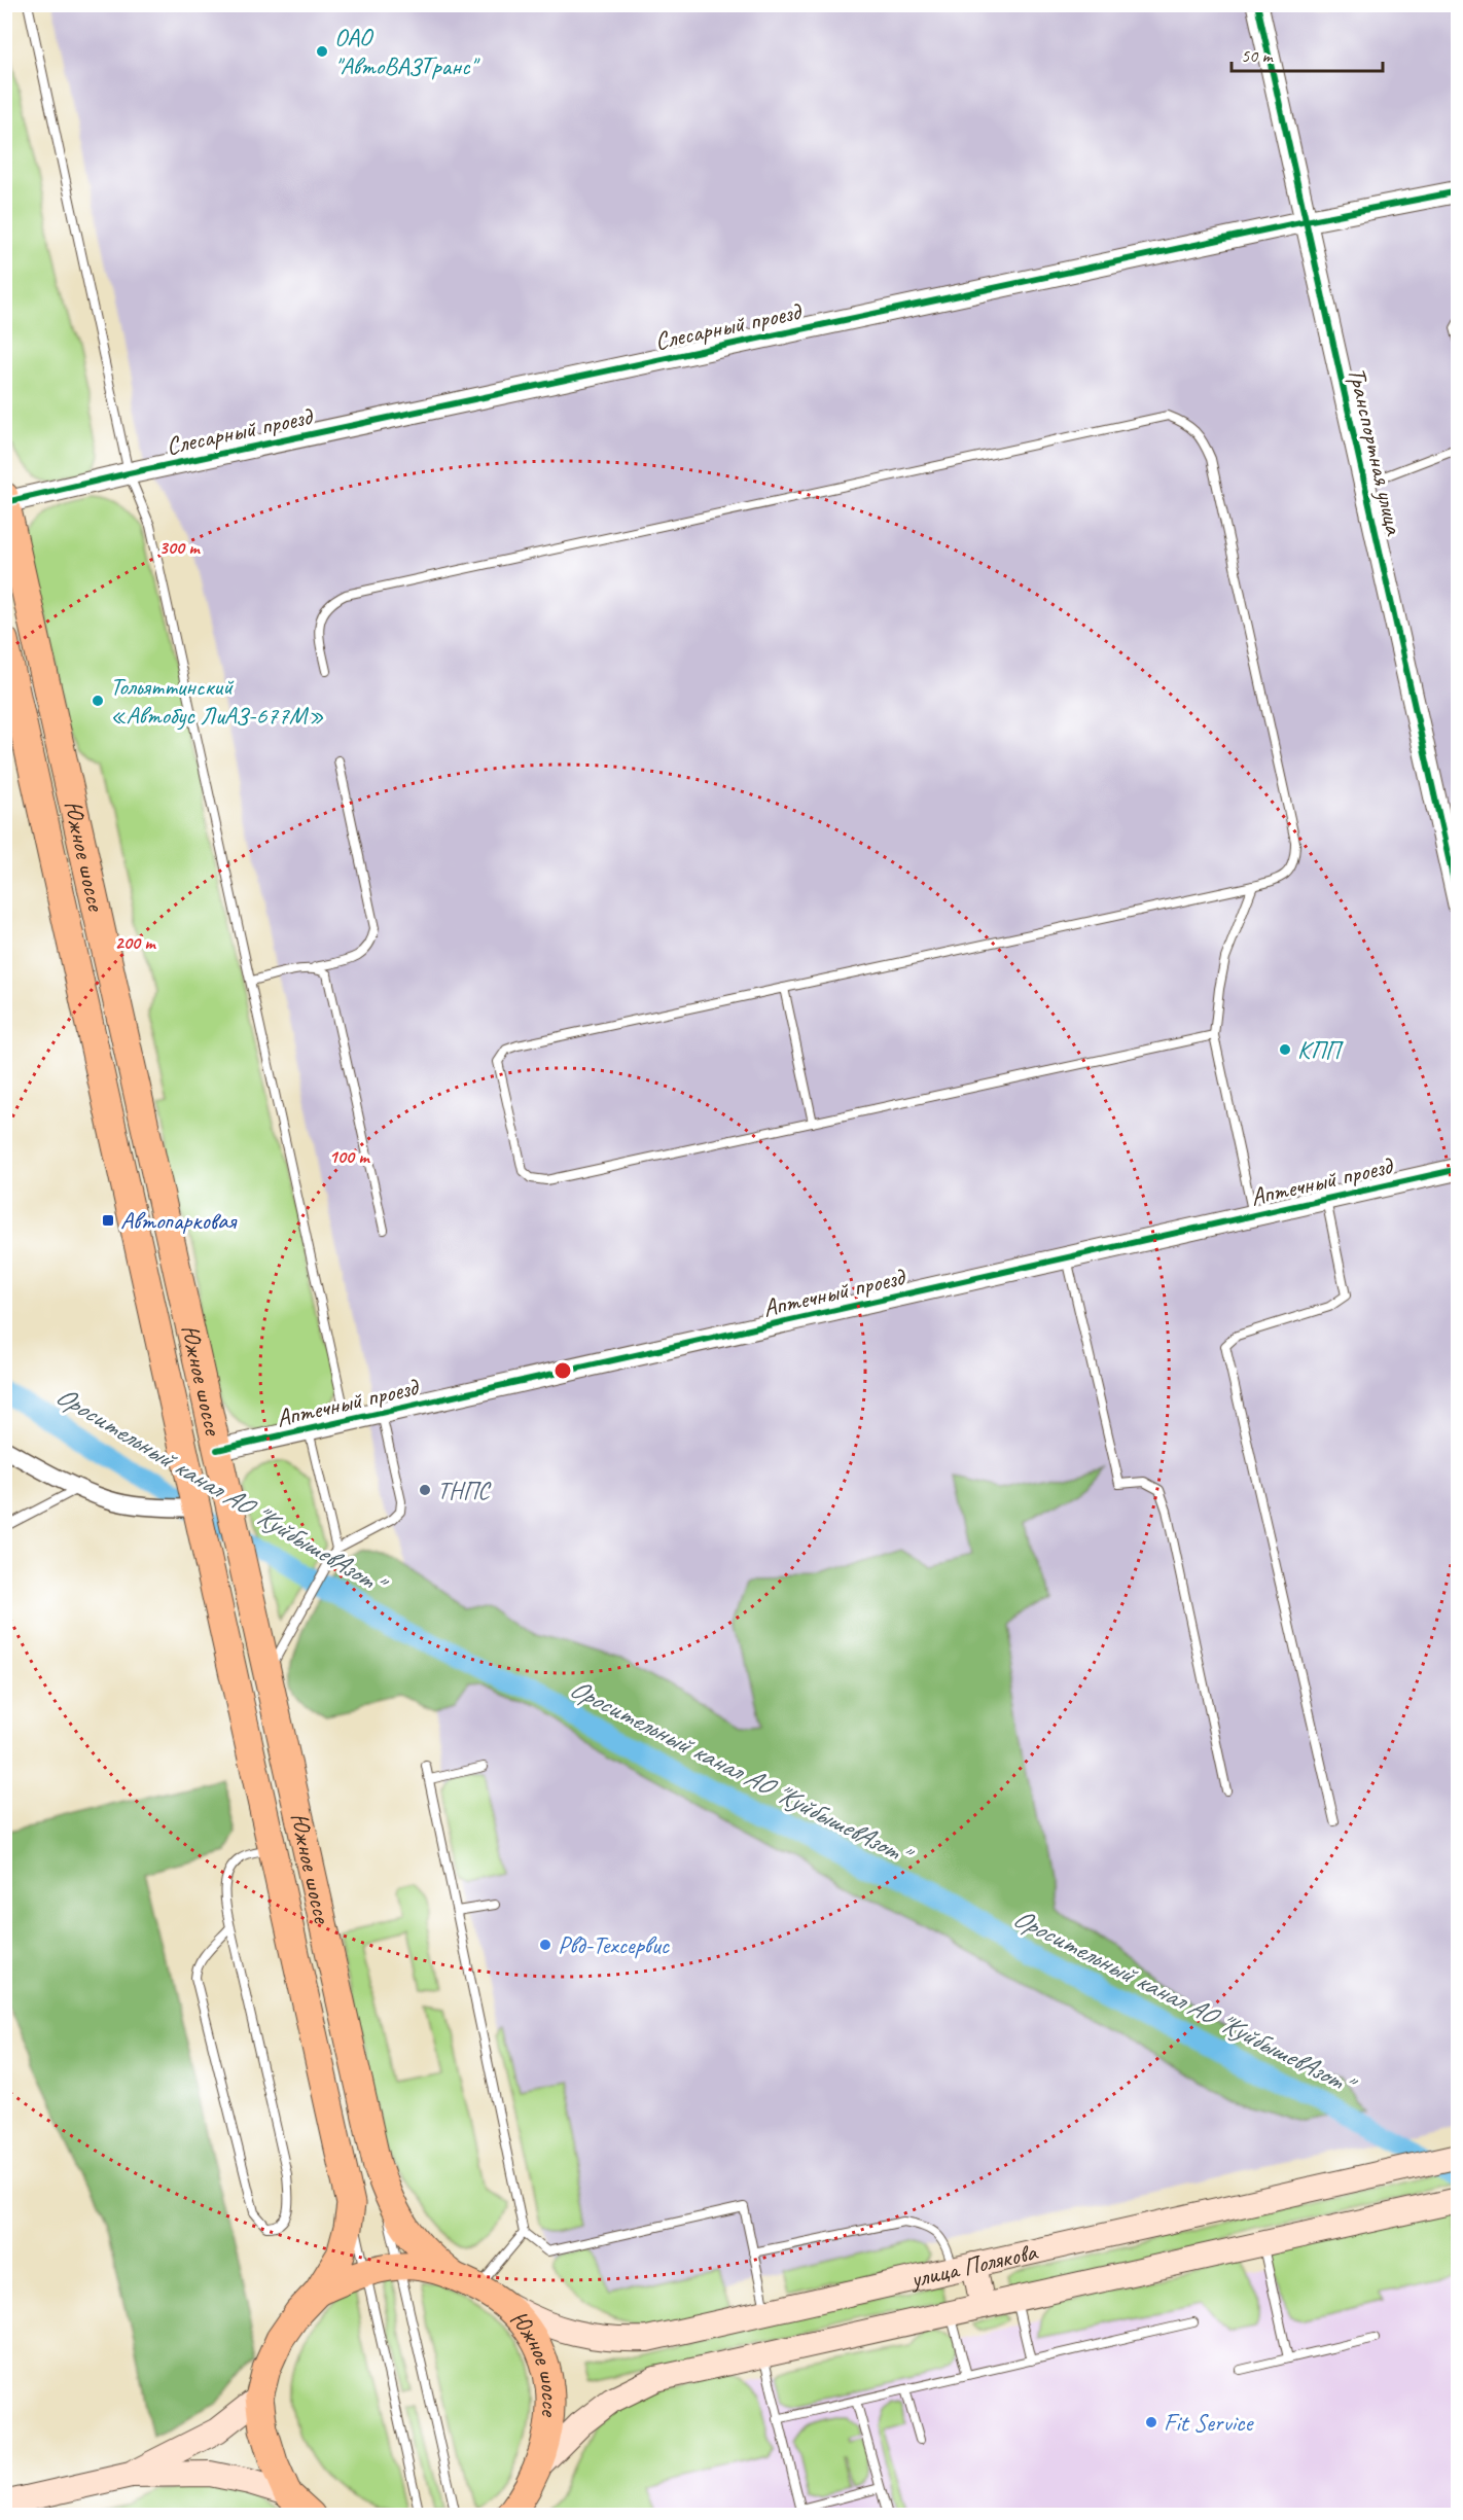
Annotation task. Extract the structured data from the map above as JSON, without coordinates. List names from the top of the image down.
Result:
{
  "streets": {
    "main road": ["Южное шоссе", "улица Полякова"],
    "street": ["Слесарный проезд", "Транспортная улица", "Аптечный проезд"]
  },
  "crossings": [
    ["Слесарный проезд", "Транспортная улица"],
    ["Слесарный проезд", "Южное шоссе"],
    ["Южное шоссе", "Аптечный проезд"],
    ["Южное шоссе", "улица Полякова"]
  ],
  "water": ["Оросительный канал АО \"КуйбышевАзот\""],
  "places": {
    "other": [
      "ОАО \"АвтоВАЗТранс\"",
      "Тольяттинский «Автобус ЛиАЗ-677М»",
      "КПП",
      "ТНПС",
      "Рвд-Техсервис",
      "Fit Service"
    ],
    "transit": ["Автопарковая"]
  },
  "scale_bar": "50 m",
  "rings": ["300 m", "200 m", "100 m"]
}
